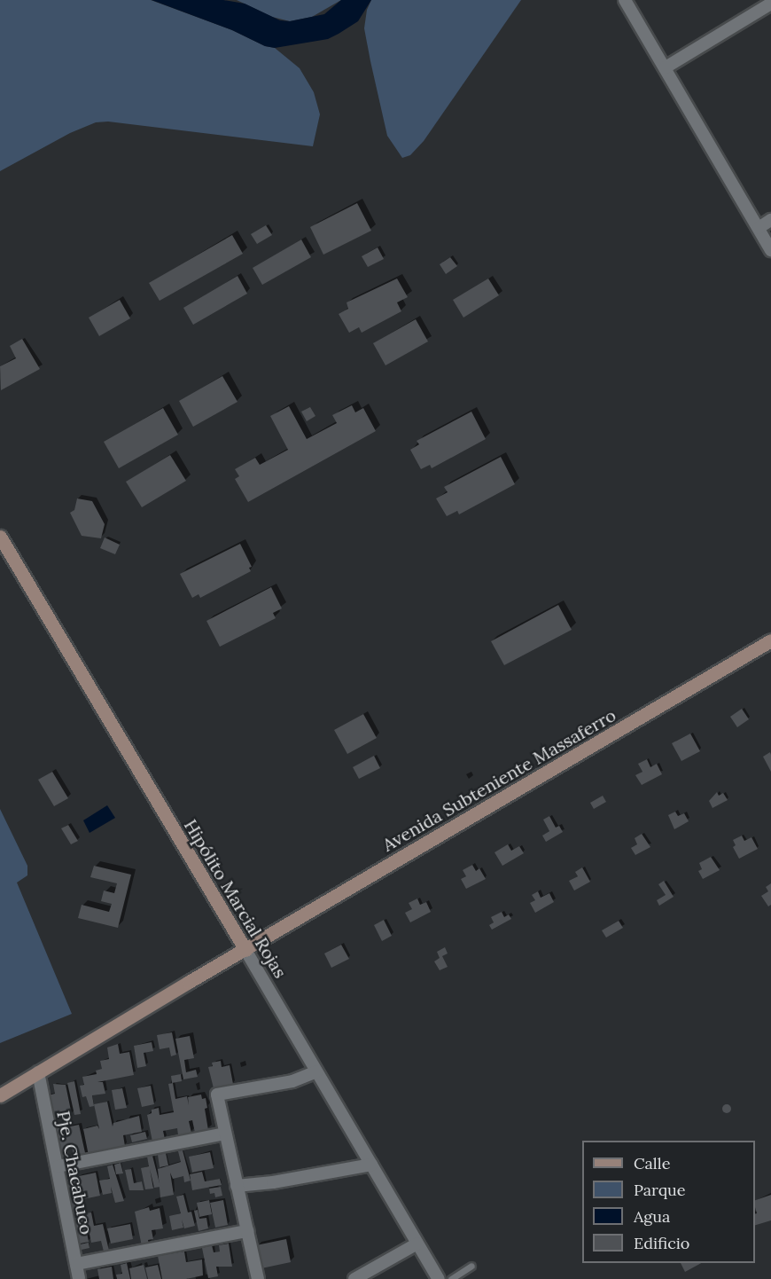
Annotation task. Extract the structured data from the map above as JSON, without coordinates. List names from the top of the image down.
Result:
{
  "streets": {
    "main road": ["Avenida Subteniente Massaferro", "Hipólito Marcial Rojas"],
    "street": ["Pje. Chacabuco"]
  },
  "crossings": [
    ["Avenida Subteniente Massaferro", "Hipólito Marcial Rojas"],
    ["Avenida Subteniente Massaferro", "Pje. Chacabuco"]
  ],
  "legend": [
    "Calle",
    "Parque",
    "Agua",
    "Edificio"
  ]
}
